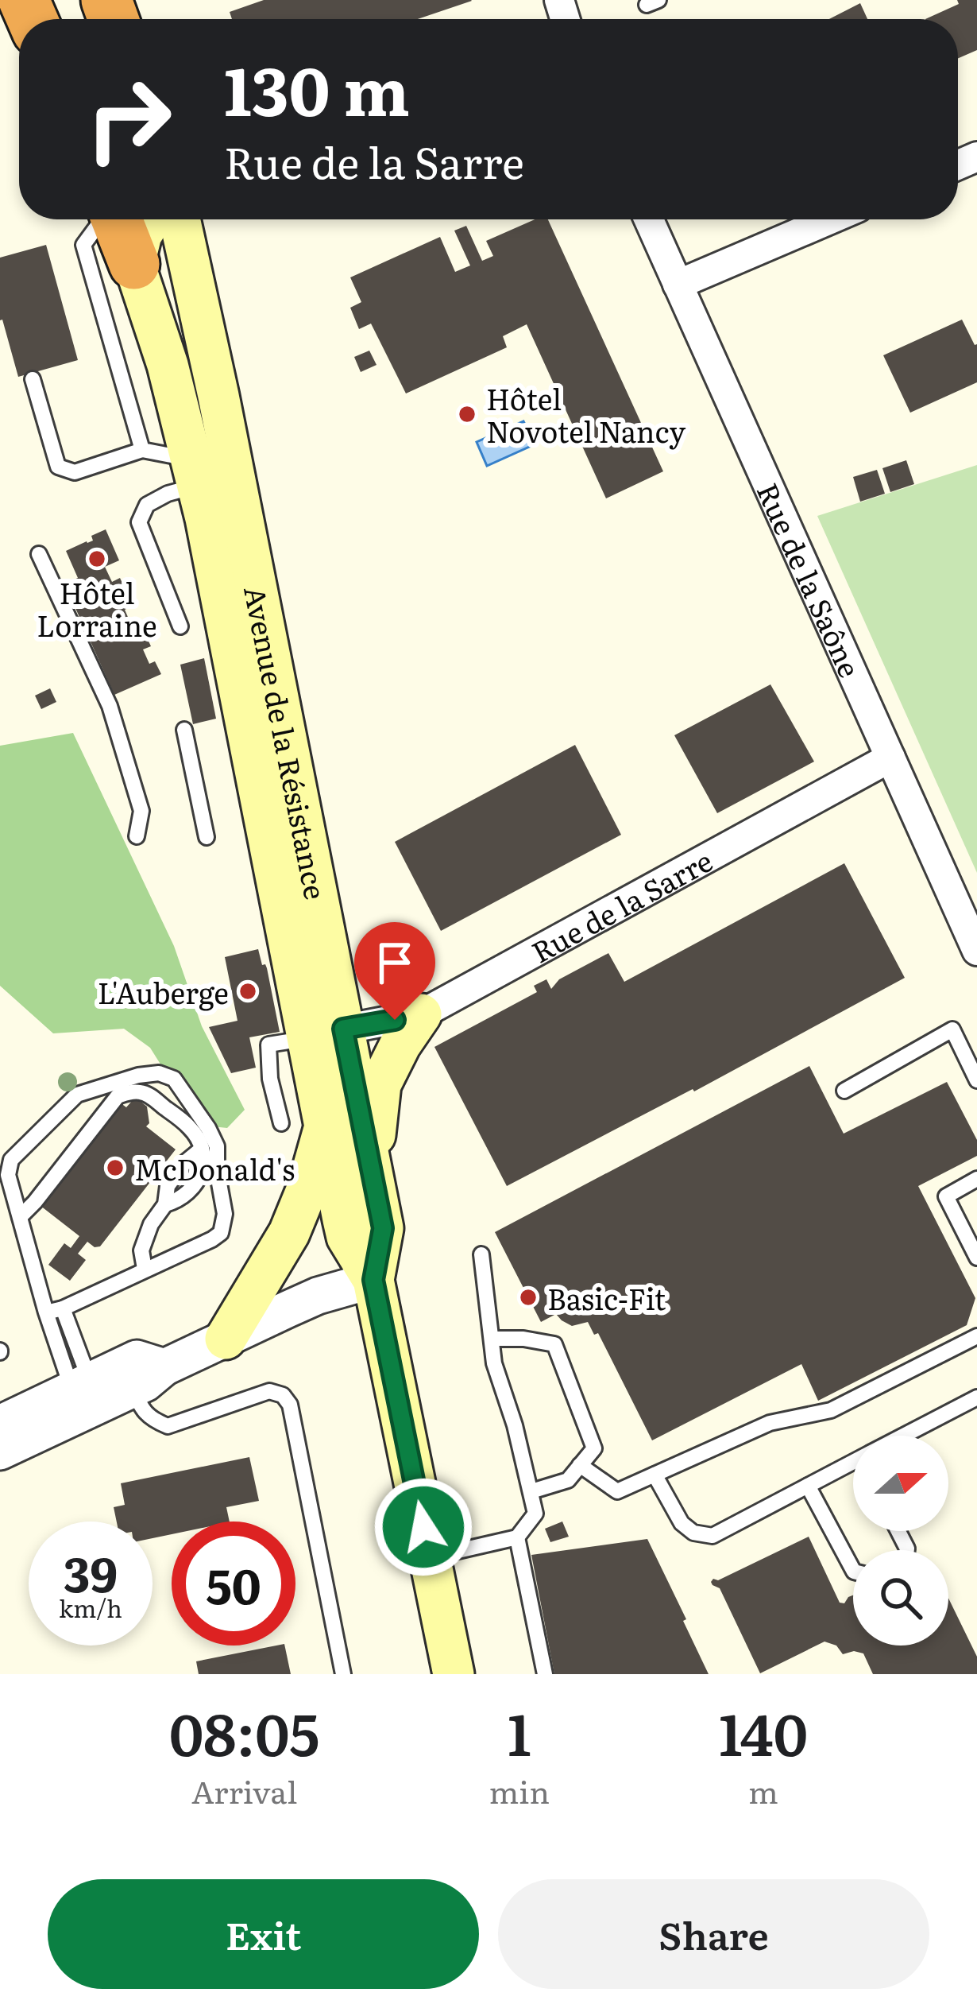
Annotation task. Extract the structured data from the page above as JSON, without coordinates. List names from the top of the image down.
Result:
{
  "streets": {
    "main road": ["Avenue de la Résistance"],
    "street": ["Rue de la Saône", "Rue de la Sarre"]
  },
  "crossings": [
    ["Rue de la Saône", "Rue de la Sarre"],
    ["Avenue de la Résistance", "Rue de la Sarre"]
  ],
  "places": [
    "Hôtel Novotel Nancy",
    "Hôtel Lorraine",
    "L'Auberge",
    "McDonald's",
    "Basic-Fit"
  ],
  "north": "right",
  "page": {
    "turn": ["130 m", "Rue de la Sarre"],
    "speed": "39 km/h",
    "limit": "50",
    "eta": [
      "08:05",
      "Arrival",
      "1",
      "min",
      "140",
      "m"
    ],
    "buttons": ["Exit", "Share"]
  }
}
